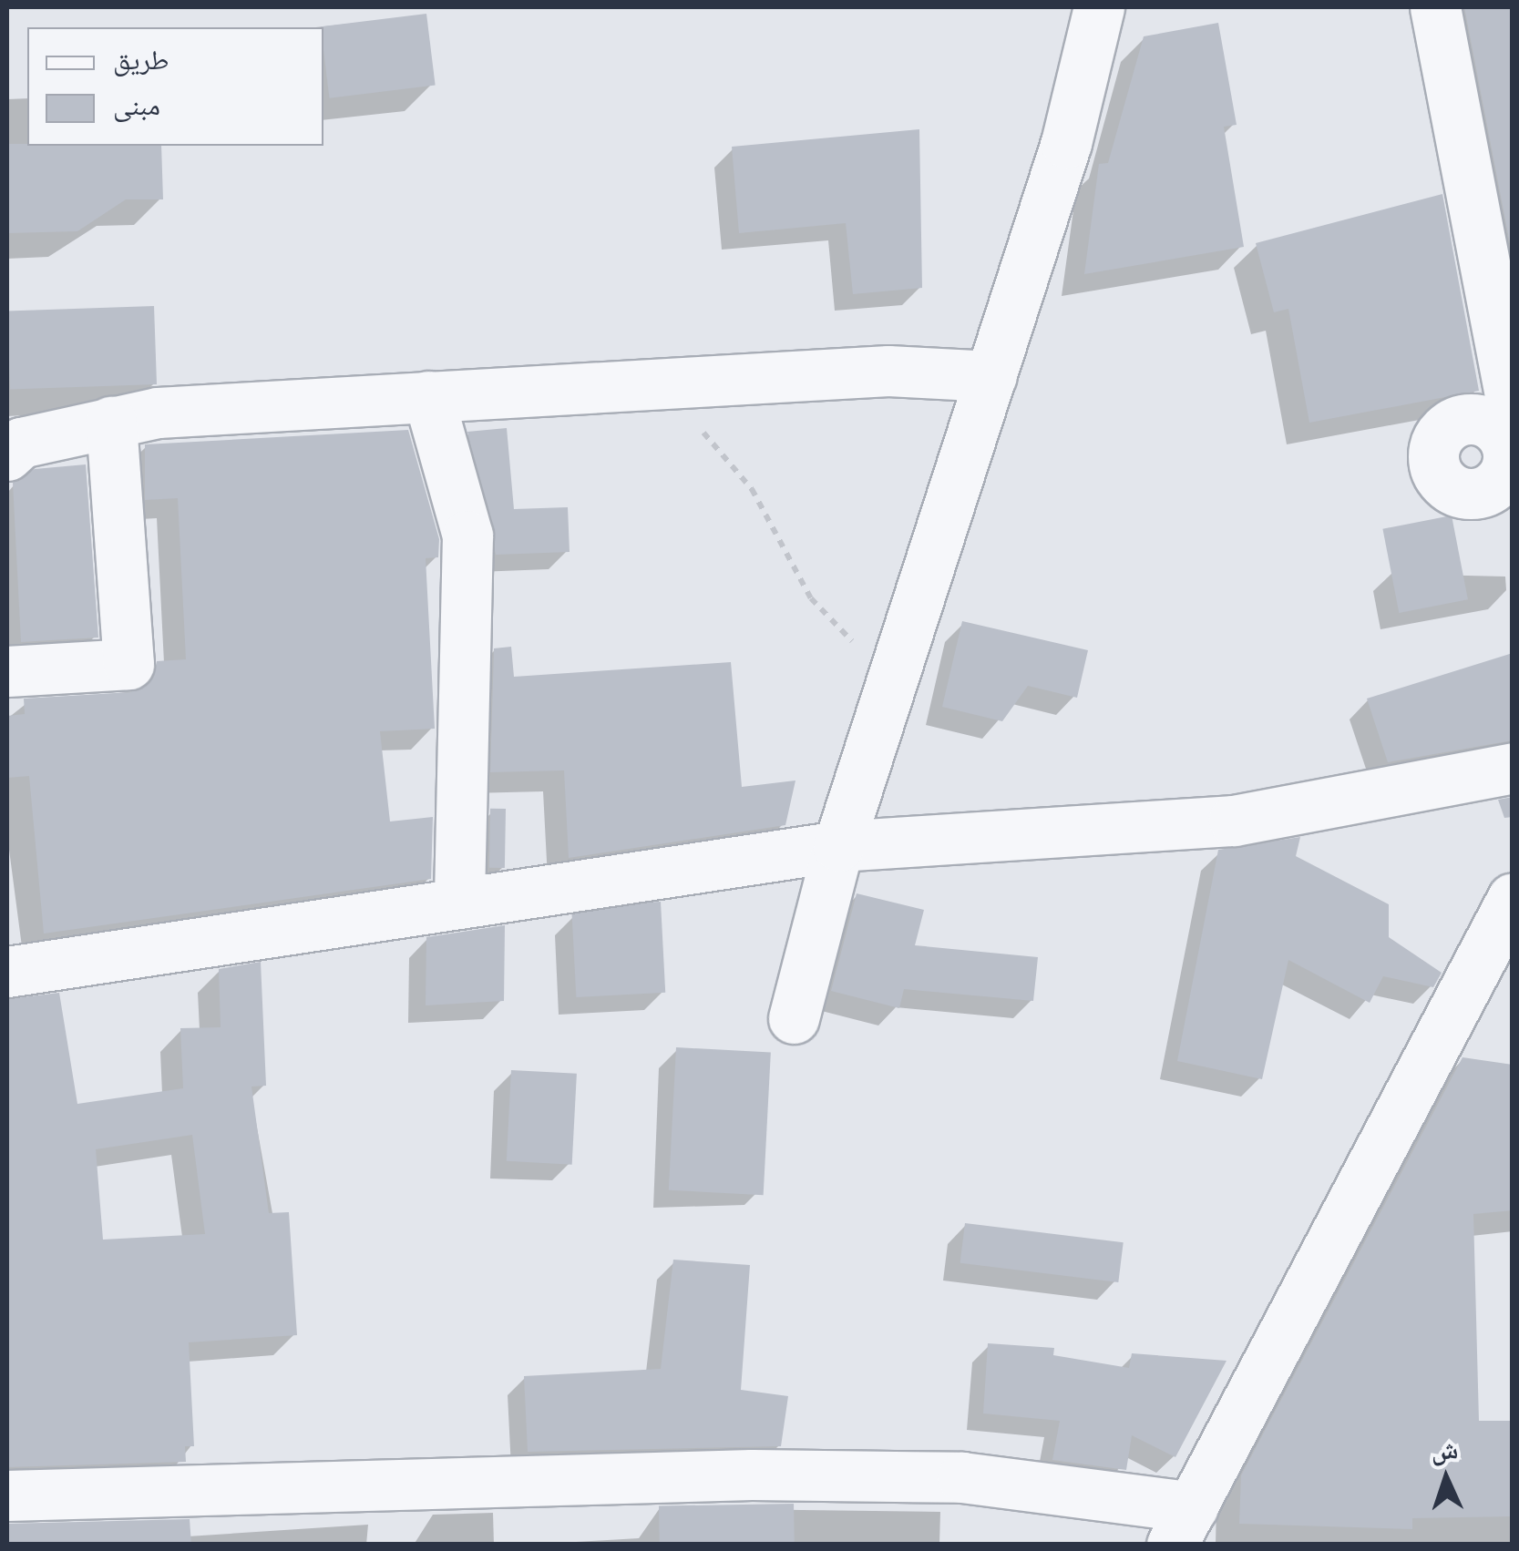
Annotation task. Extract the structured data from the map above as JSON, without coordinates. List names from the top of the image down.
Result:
{
  "legend": ["طريق", "مبنى"],
  "north": "top"
}
